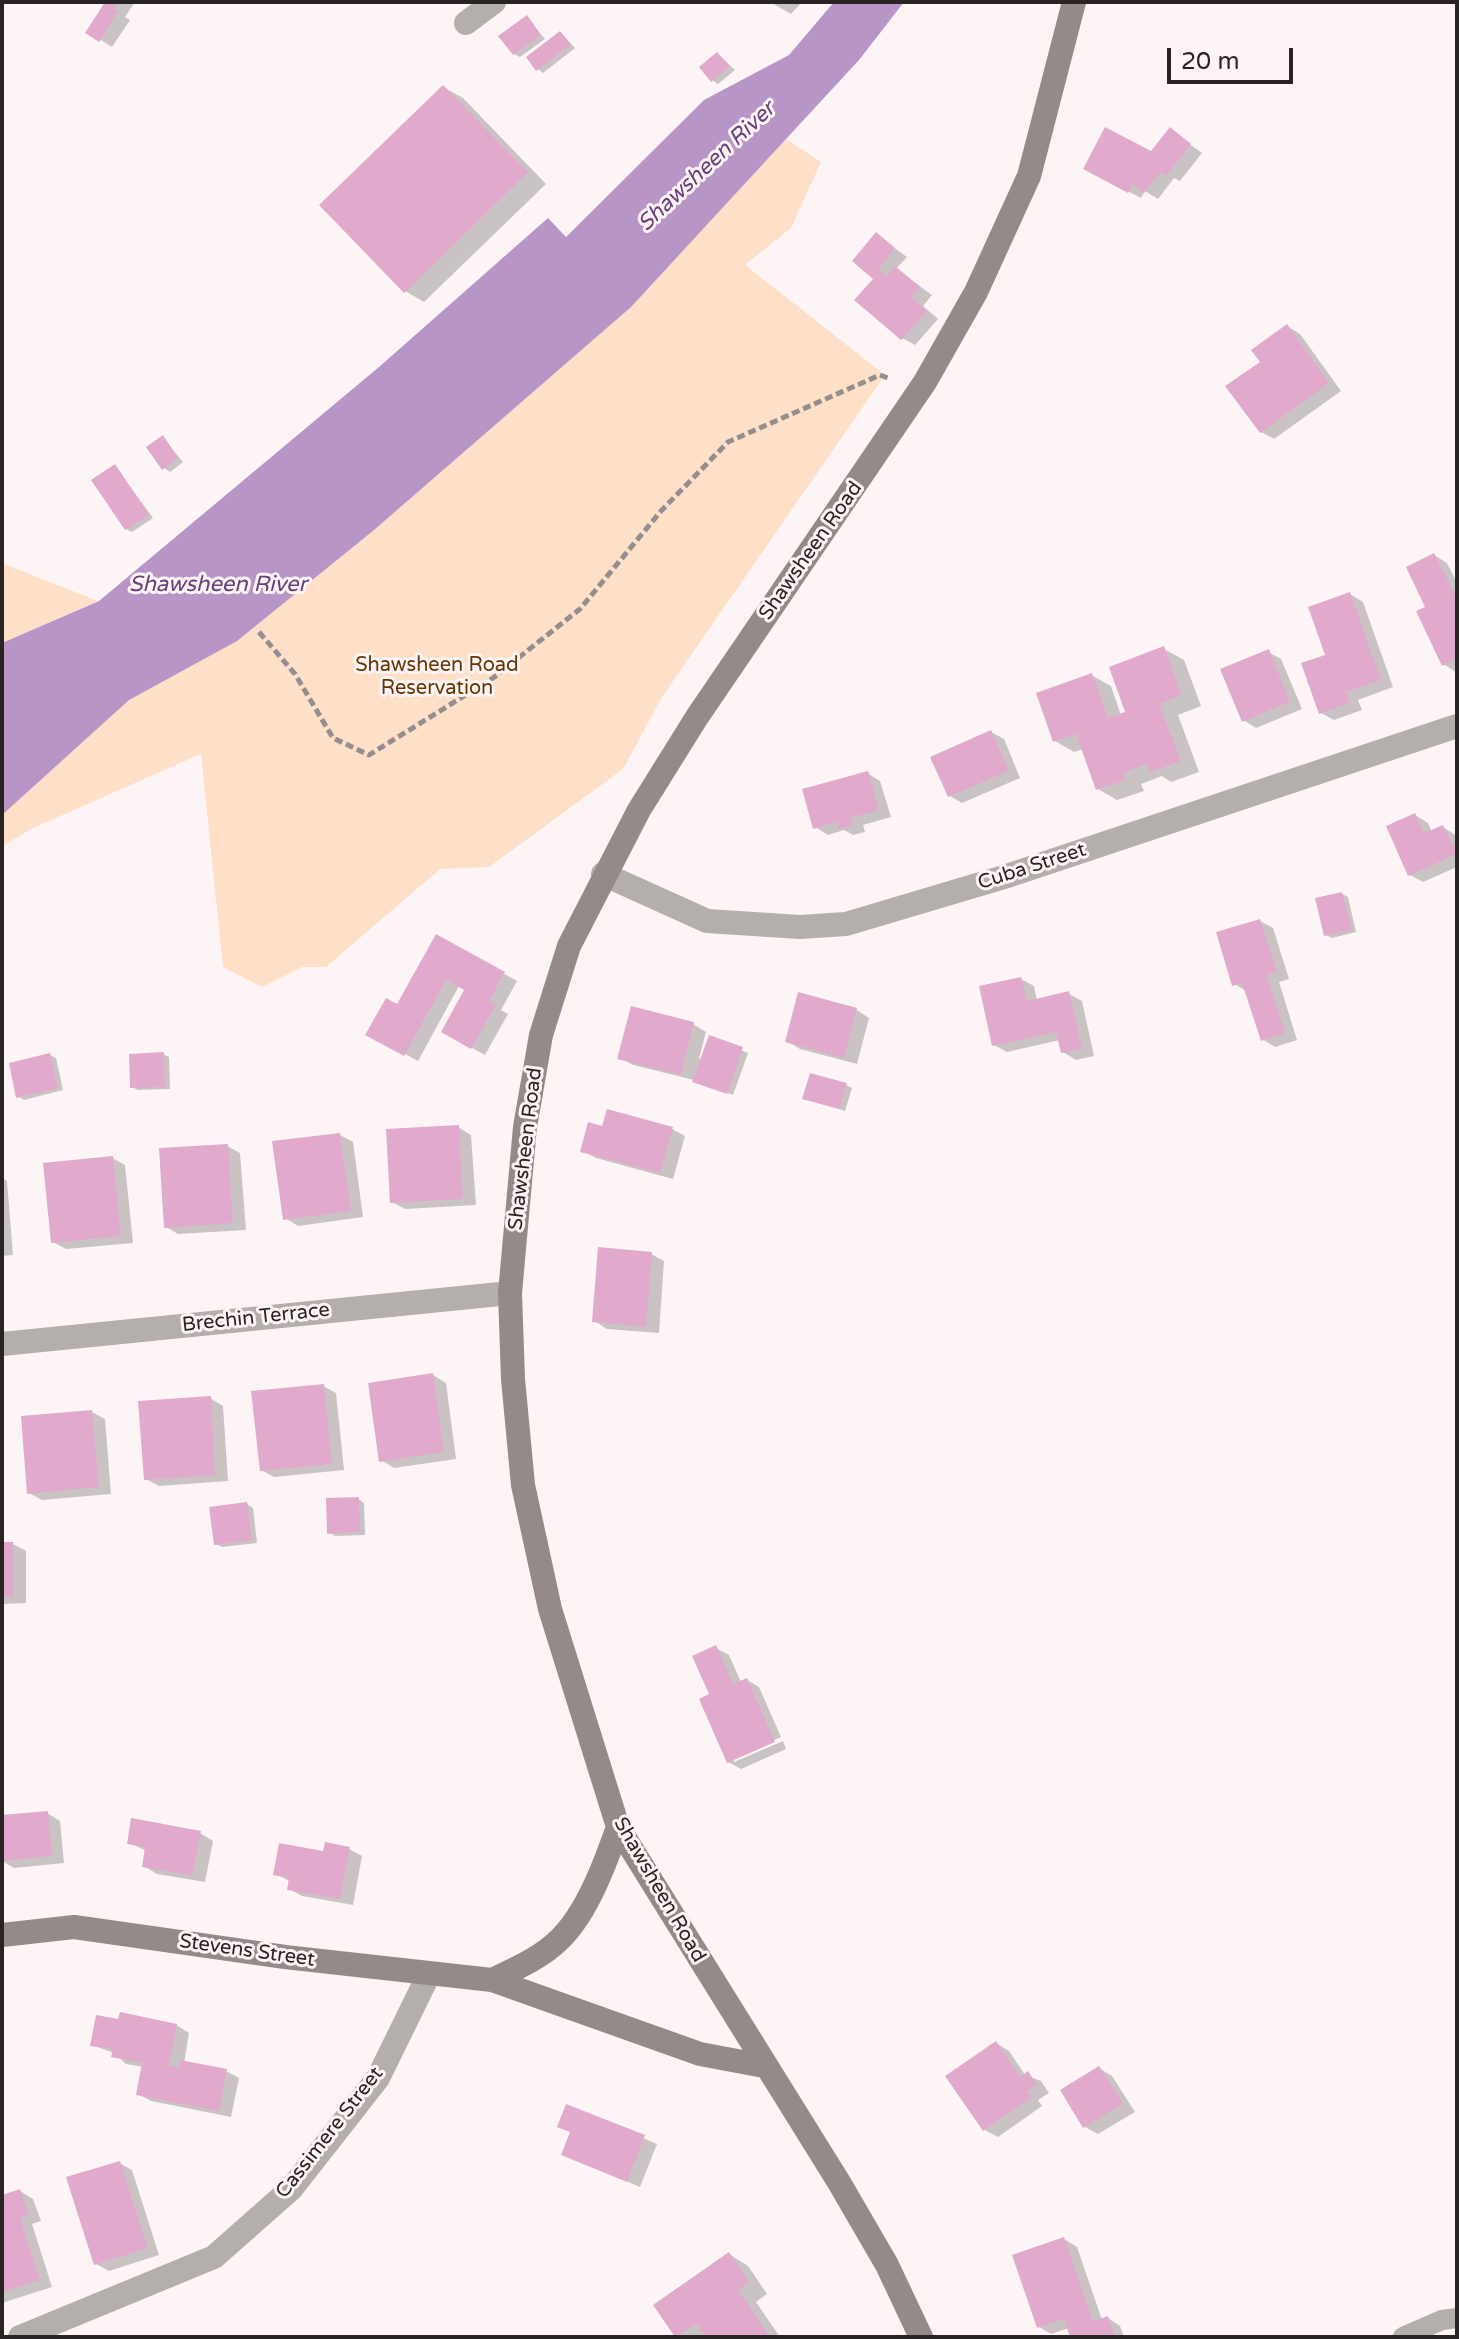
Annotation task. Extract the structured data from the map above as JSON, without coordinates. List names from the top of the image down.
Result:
{
  "streets": {
    "main road": ["Shawsheen Road", "Stevens Street"],
    "street": ["Cuba Street", "Brechin Terrace", "Cassimere Street"]
  },
  "crossings": [
    ["Shawsheen Road", "Cuba Street"],
    ["Shawsheen Road", "Brechin Terrace"],
    ["Shawsheen Road", "Stevens Street"],
    ["Stevens Street", "Cassimere Street"]
  ],
  "water": ["Shawsheen River"],
  "parks": ["Shawsheen Road Reservation"],
  "scale_bar": "20 m"
}
